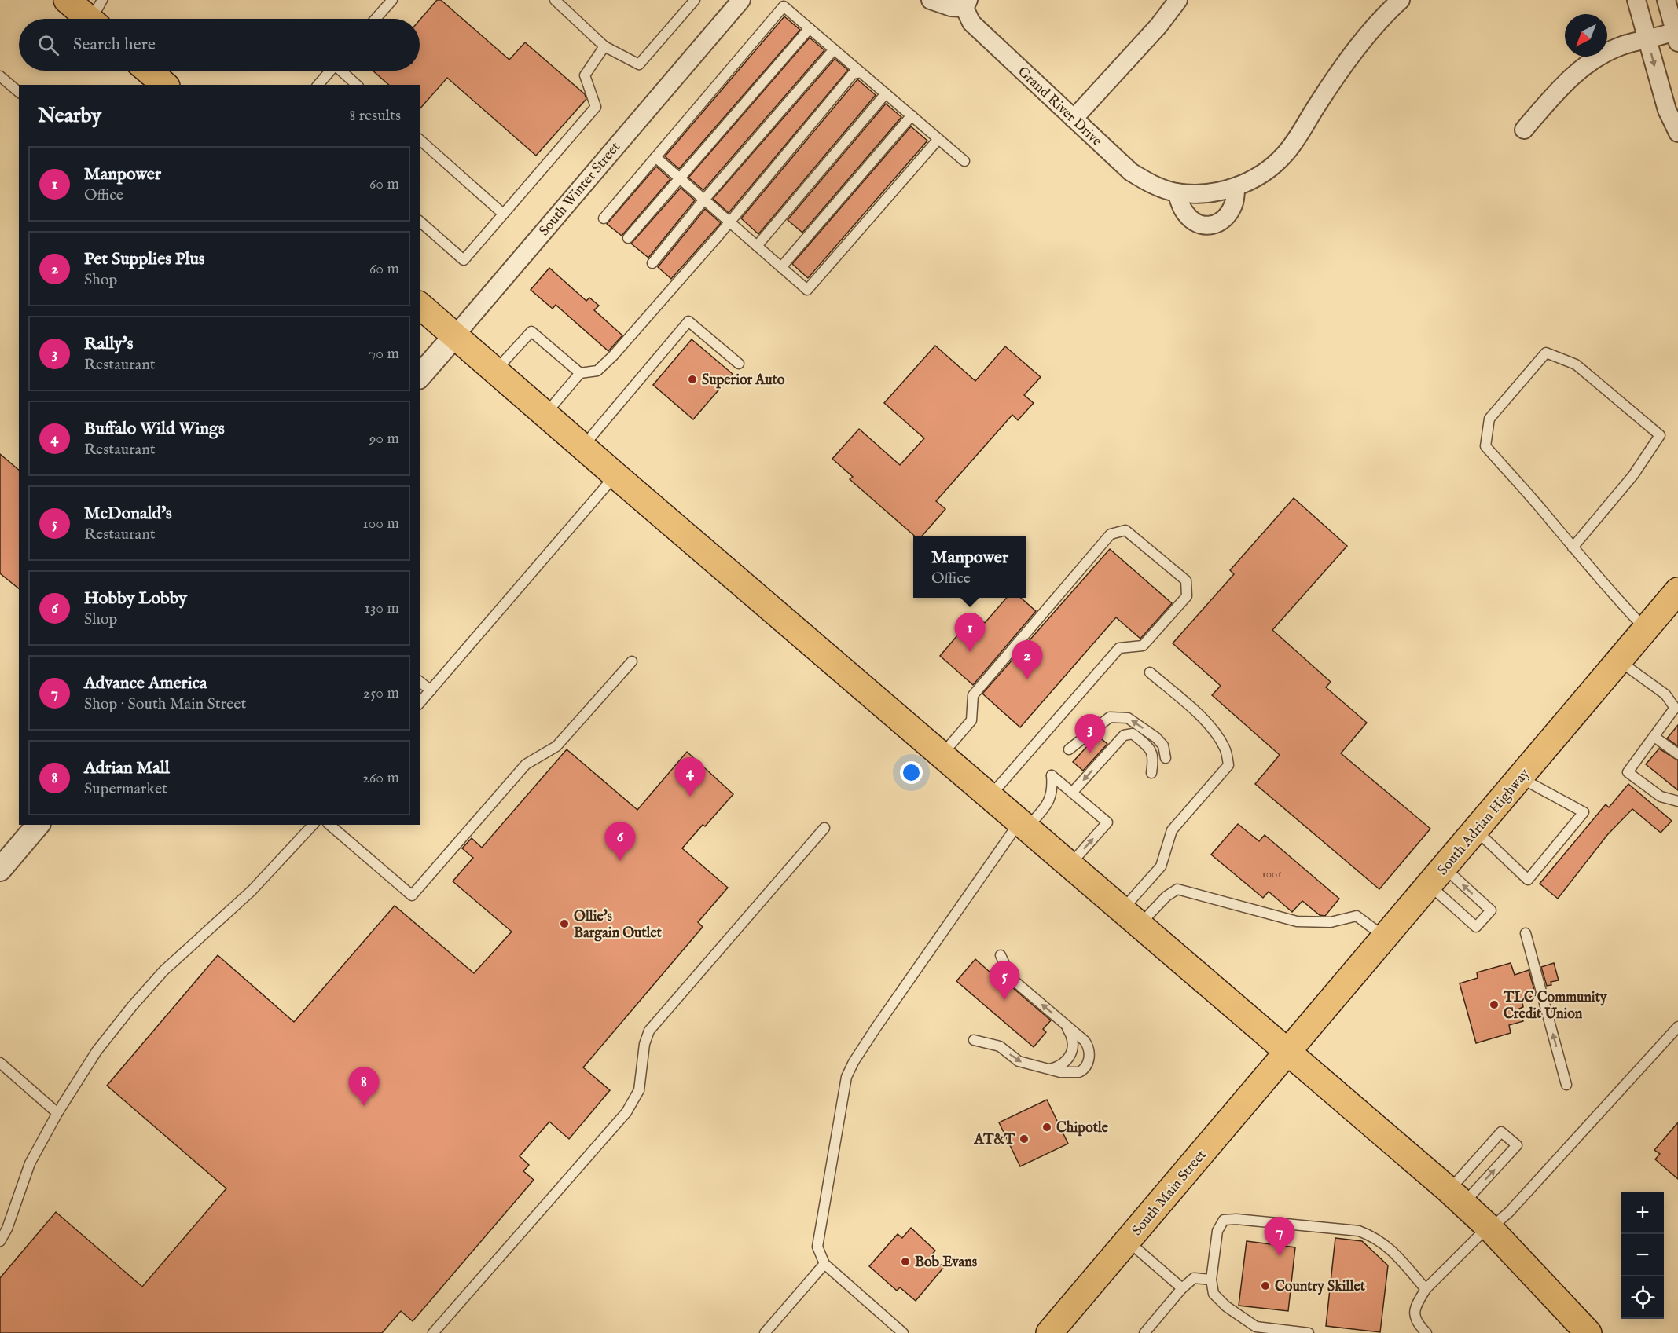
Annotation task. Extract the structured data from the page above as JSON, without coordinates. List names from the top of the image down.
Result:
{
  "streets": {
    "main road": ["South Adrian Highway", "South Main Street"],
    "street": ["Grand River Drive", "South Winter Street"]
  },
  "crossings": [
    ["South Adrian Highway", "South Main Street"]
  ],
  "places": [
    "Superior Auto",
    "Ollie's Bargain Outlet",
    "TLC Community Credit Union",
    "Chipotle",
    "AT&T",
    "Bob Evans",
    "Country Skillet"
  ],
  "house_numbers": ["1001"],
  "north": "bottom left",
  "page": {
    "search": "Search here",
    "heading": ["Nearby", "8 results"],
    "list": [
      {
        "mark": "1",
        "name": "Manpower",
        "note": "Office",
        "value": "60 m"
      },
      {
        "mark": "2",
        "name": "Pet Supplies Plus",
        "note": "Shop",
        "value": "60 m"
      },
      {
        "mark": "3",
        "name": "Rally's",
        "note": "Restaurant",
        "value": "70 m"
      },
      {
        "mark": "4",
        "name": "Buffalo Wild Wings",
        "note": "Restaurant",
        "value": "90 m"
      },
      {
        "mark": "5",
        "name": "McDonald's",
        "note": "Restaurant",
        "value": "100 m"
      },
      {
        "mark": "6",
        "name": "Hobby Lobby",
        "note": "Shop",
        "value": "130 m"
      },
      {
        "mark": "7",
        "name": "Advance America",
        "note": "Shop · South Main Street",
        "value": "250 m"
      },
      {
        "mark": "8",
        "name": "Adrian Mall",
        "note": "Supermarket",
        "value": "260 m"
      }
    ],
    "popup": ["Manpower", "Office"],
    "pins": [
      "1",
      "2",
      "3",
      "4",
      "6",
      "5",
      "8",
      "7"
    ],
    "map_buttons": ["+", "−"]
  }
}
